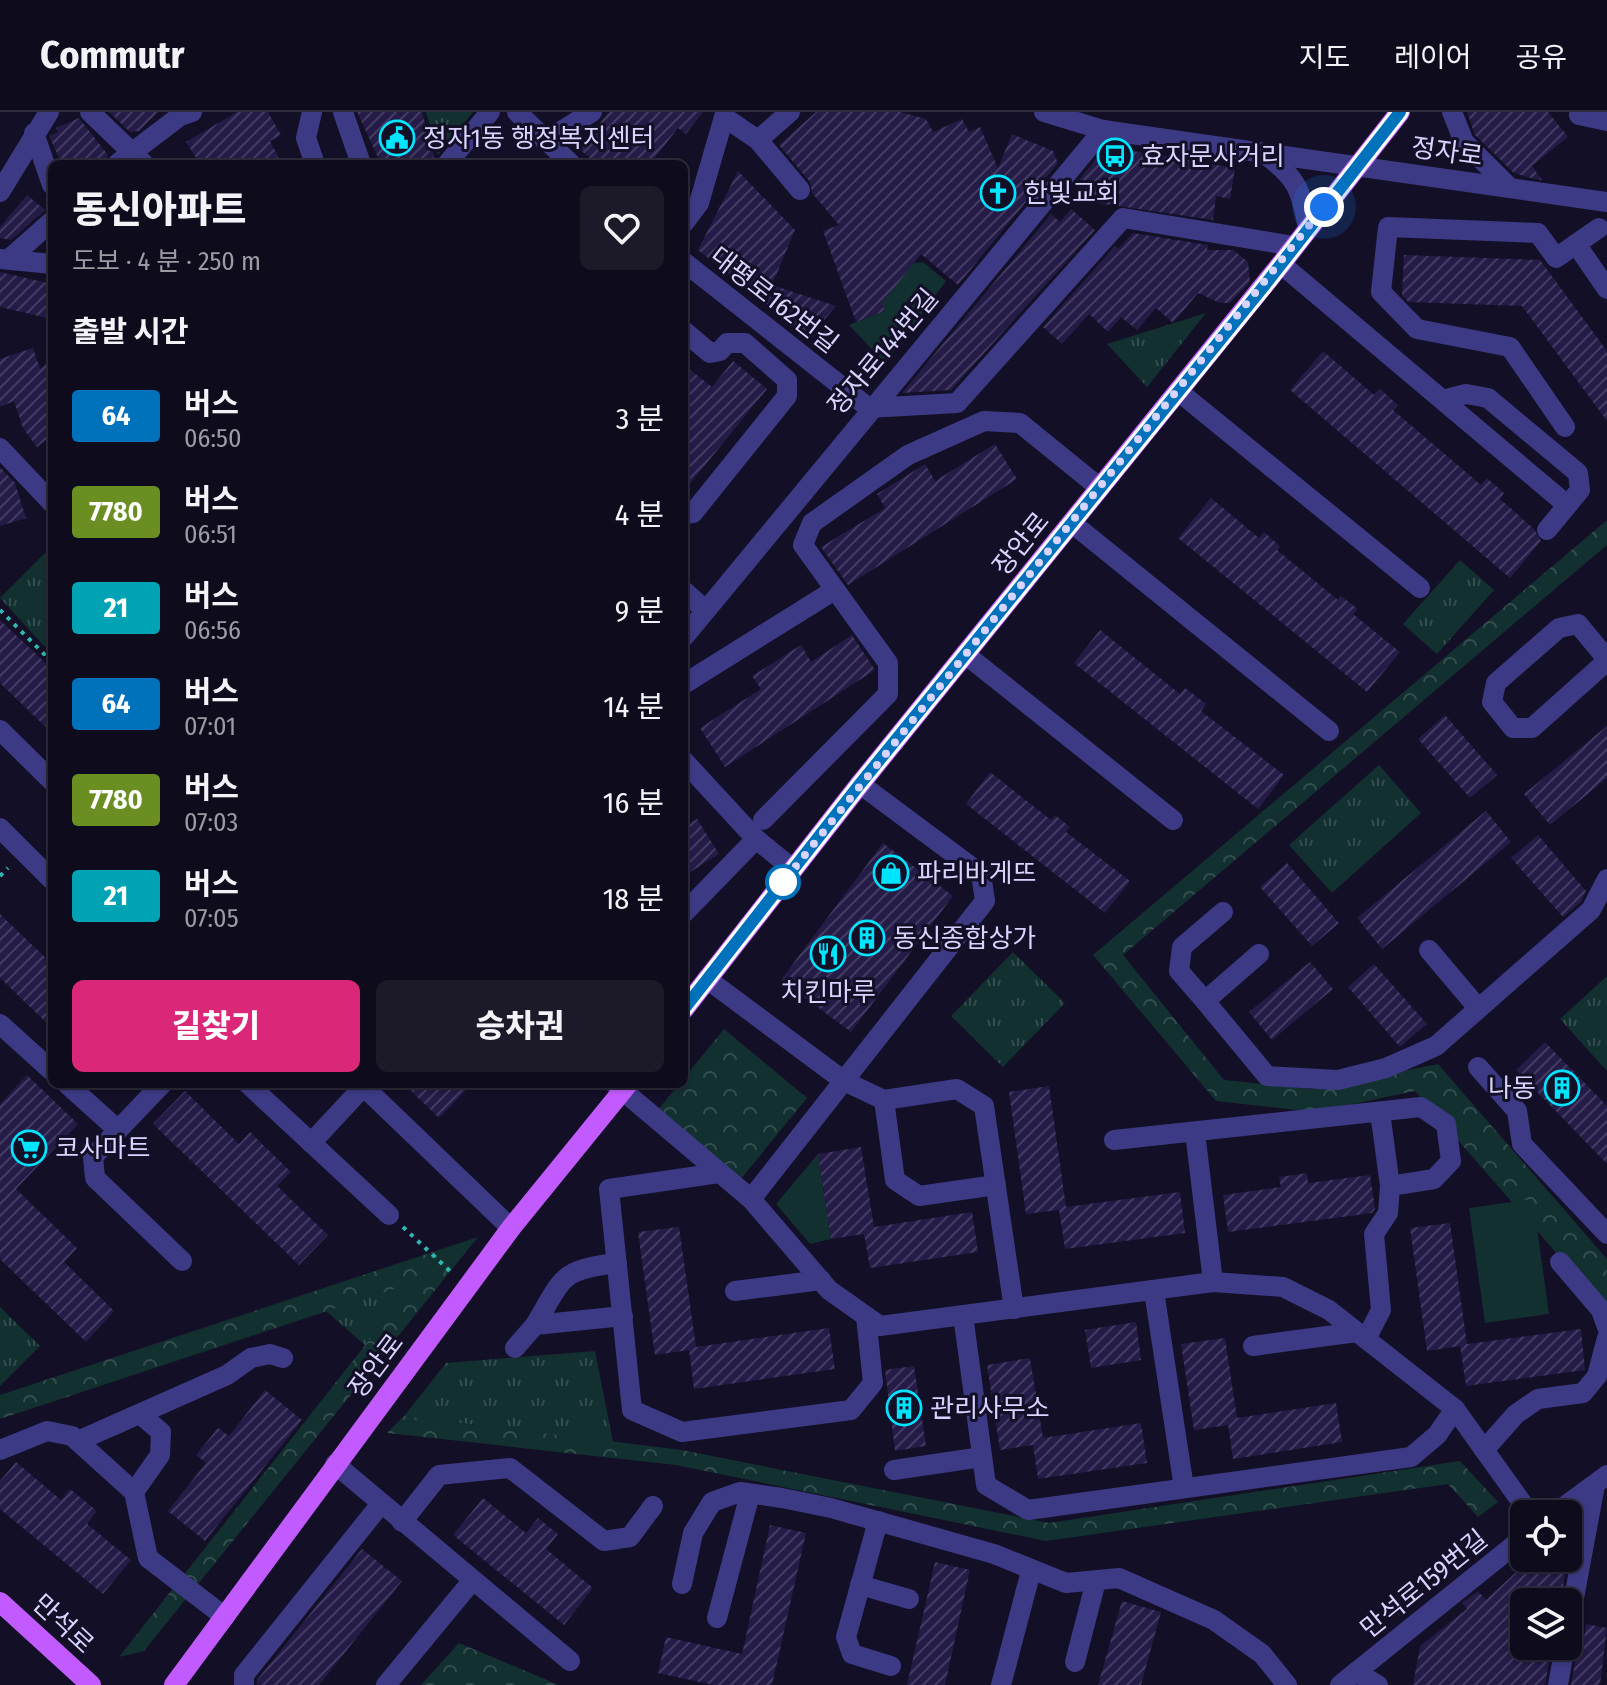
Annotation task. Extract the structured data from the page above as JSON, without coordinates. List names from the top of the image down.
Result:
{
  "streets": {
    "main road": ["장안로", "만석로"],
    "street": [
      "정자로",
      "대평로162번길",
      "정자로144번길",
      "만석로159번길"
    ]
  },
  "crossings": [
    ["정자로", "정자로144번길"],
    ["정자로", "장안로"],
    ["대평로162번길", "정자로144번길"]
  ],
  "places": {
    "public building": ["정자1동 행정복지센터"],
    "bus stop": ["효자문사거리"],
    "church": ["한빛교회"],
    "shop": ["파리바게뜨"],
    "building": ["동신종합상가", "나동", "관리사무소"],
    "restaurant": ["치킨마루"],
    "supermarket": ["코사마트"]
  },
  "lines": ["bus line 64"],
  "page": {
    "header": "Commutr",
    "nav": ["지도", "레이어", "공유"],
    "heading": [
      ["동신아파트", "도보 · 4 분 · 250 m"],
      "출발 시간"
    ],
    "list": [
      {
        "mark": "64",
        "name": "버스",
        "note": "06:50",
        "value": "3 분"
      },
      {
        "mark": "7780",
        "name": "버스",
        "note": "06:51",
        "value": "4 분"
      },
      {
        "mark": "21",
        "name": "버스",
        "note": "06:56",
        "value": "9 분"
      },
      {
        "mark": "64",
        "name": "버스",
        "note": "07:01",
        "value": "14 분"
      },
      {
        "mark": "7780",
        "name": "버스",
        "note": "07:03",
        "value": "16 분"
      },
      {
        "mark": "21",
        "name": "버스",
        "note": "07:05",
        "value": "18 분"
      }
    ],
    "buttons": ["길찾기", "승차권"]
  }
}
